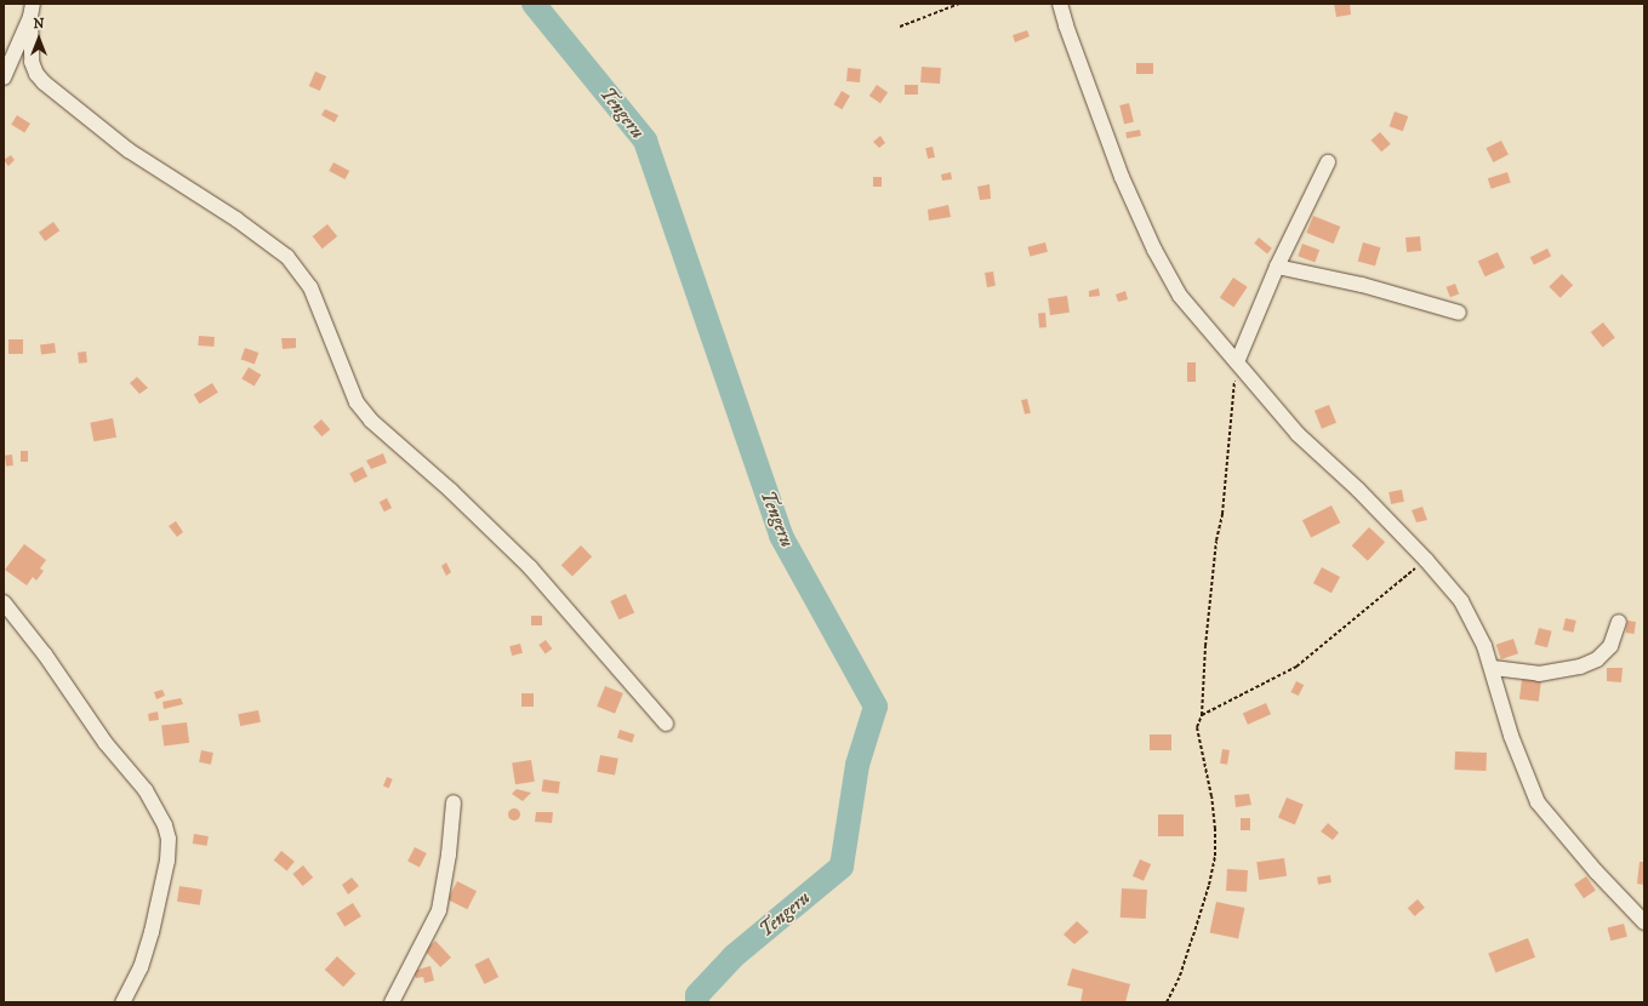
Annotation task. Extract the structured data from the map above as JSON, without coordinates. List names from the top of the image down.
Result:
{
  "water": ["Tengeru"],
  "north": "top"
}
